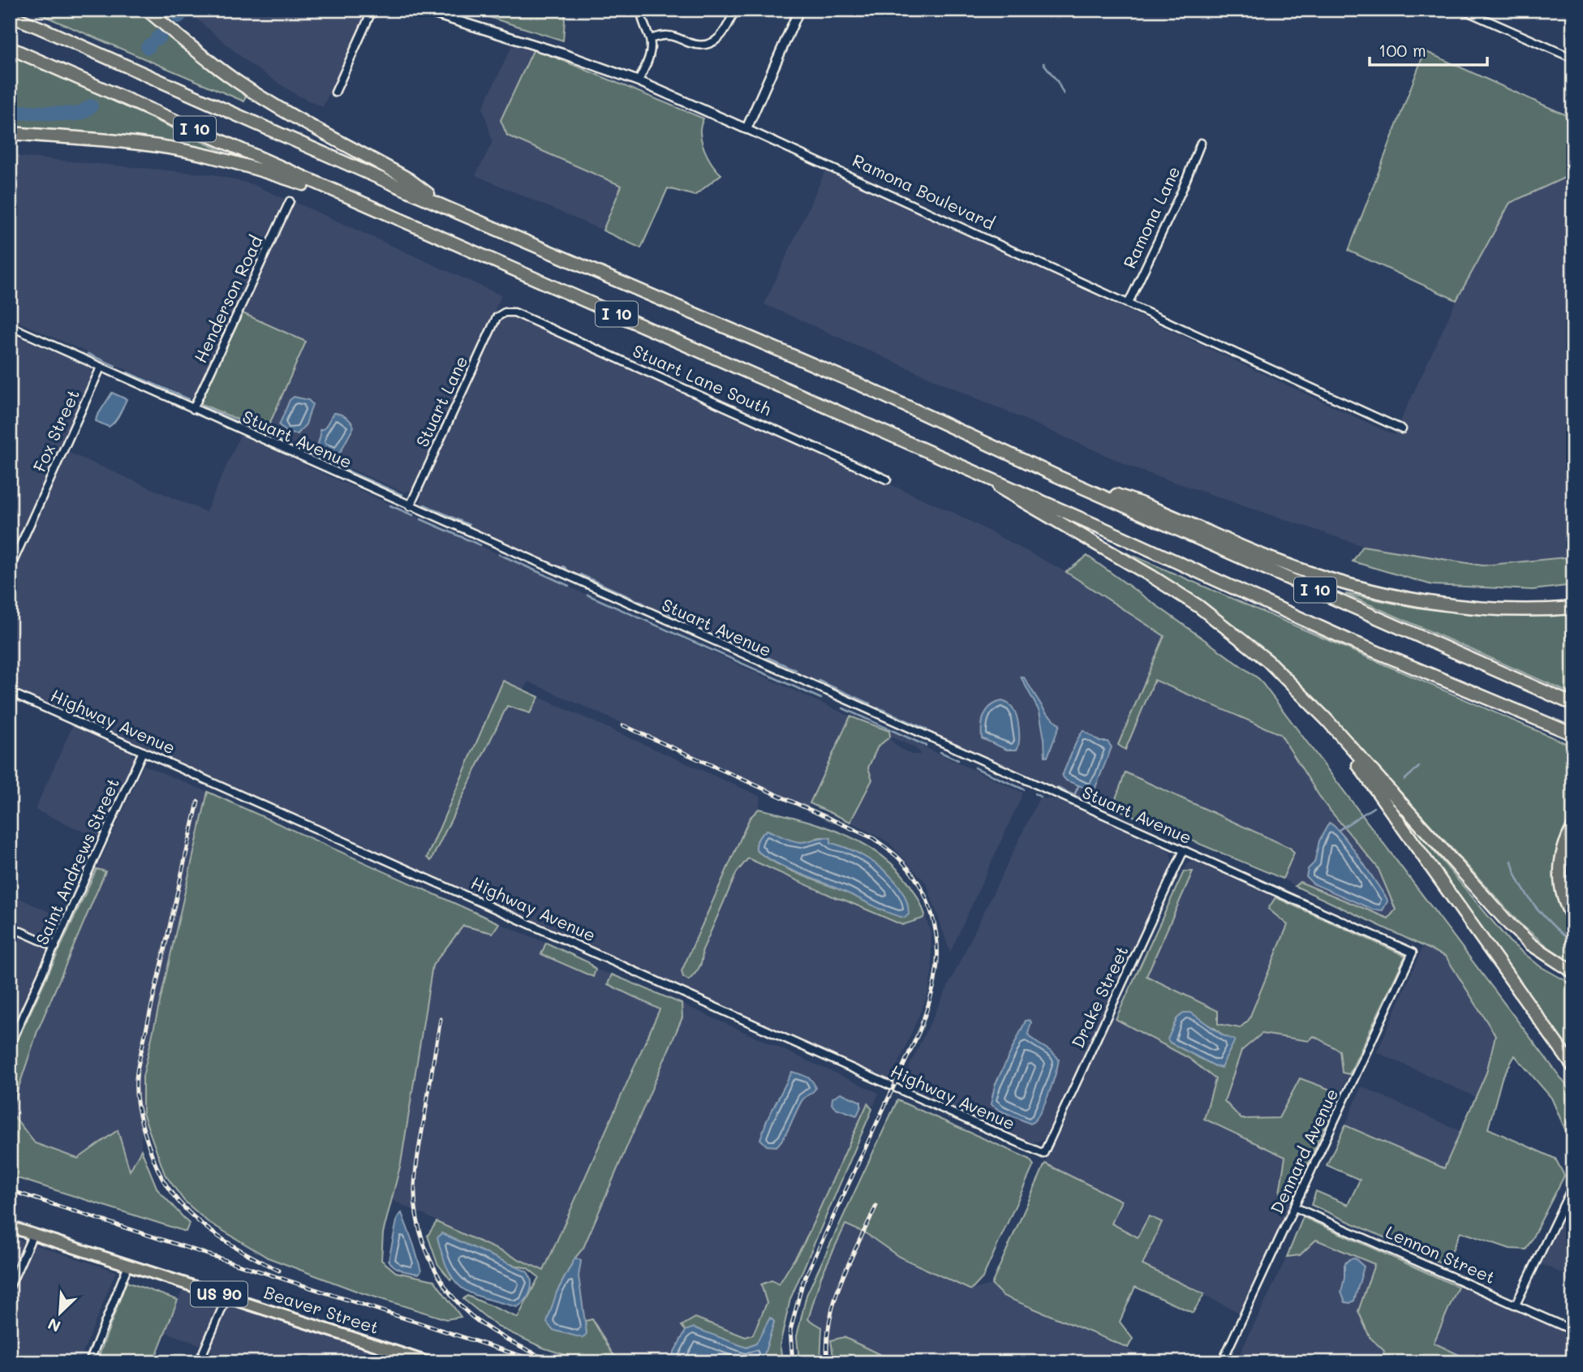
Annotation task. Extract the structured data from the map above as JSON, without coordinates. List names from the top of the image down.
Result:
{
  "streets": {
    "highway": ["I 10"],
    "main road": ["US 90", "Beaver Street"],
    "street": [
      "Ramona Boulevard",
      "Ramona Lane",
      "Henderson Road",
      "Stuart Lane South",
      "Stuart Lane",
      "Fox Street",
      "Stuart Avenue",
      "Highway Avenue",
      "Saint Andrews Street",
      "Drake Street",
      "Dennard Avenue",
      "Lennon Street"
    ]
  },
  "crossings": [
    ["Ramona Boulevard", "Ramona Lane"],
    ["Henderson Road", "Stuart Avenue"],
    ["Stuart Lane South", "Stuart Lane"],
    ["Stuart Lane", "Stuart Avenue"],
    ["Fox Street", "Stuart Avenue"],
    ["Stuart Avenue", "Drake Street"],
    ["Stuart Avenue", "Dennard Avenue"],
    ["Highway Avenue", "Saint Andrews Street"],
    ["Highway Avenue", "Drake Street"],
    ["Dennard Avenue", "Lennon Street"]
  ],
  "scale_bar": "100 m",
  "north": "bottom left"
}
